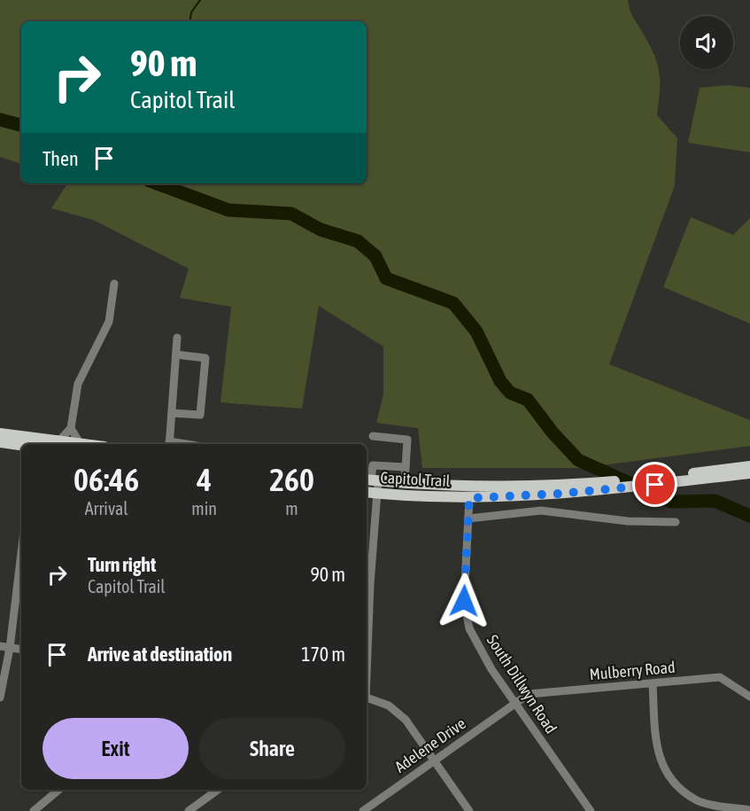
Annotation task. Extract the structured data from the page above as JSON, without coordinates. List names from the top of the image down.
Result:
{
  "streets": {
    "main road": ["Capitol Trail"],
    "street": ["Mulberry Road", "South Dillwyn Road", "Adelene Drive"]
  },
  "crossings": [
    ["Capitol Trail", "South Dillwyn Road"],
    ["Mulberry Road", "South Dillwyn Road"],
    ["Mulberry Road", "Adelene Drive"],
    ["South Dillwyn Road", "Adelene Drive"]
  ],
  "page": {
    "turn": ["90 m", "Capitol Trail"],
    "then": "Then",
    "eta": [
      "06:46",
      "Arrival",
      "4",
      "min",
      "260",
      "m"
    ],
    "list": [
      {
        "name": "Turn right",
        "note": "Capitol Trail",
        "value": "90 m"
      },
      {
        "name": "Arrive at destination",
        "value": "170 m"
      }
    ],
    "buttons": ["Exit", "Share"]
  }
}
